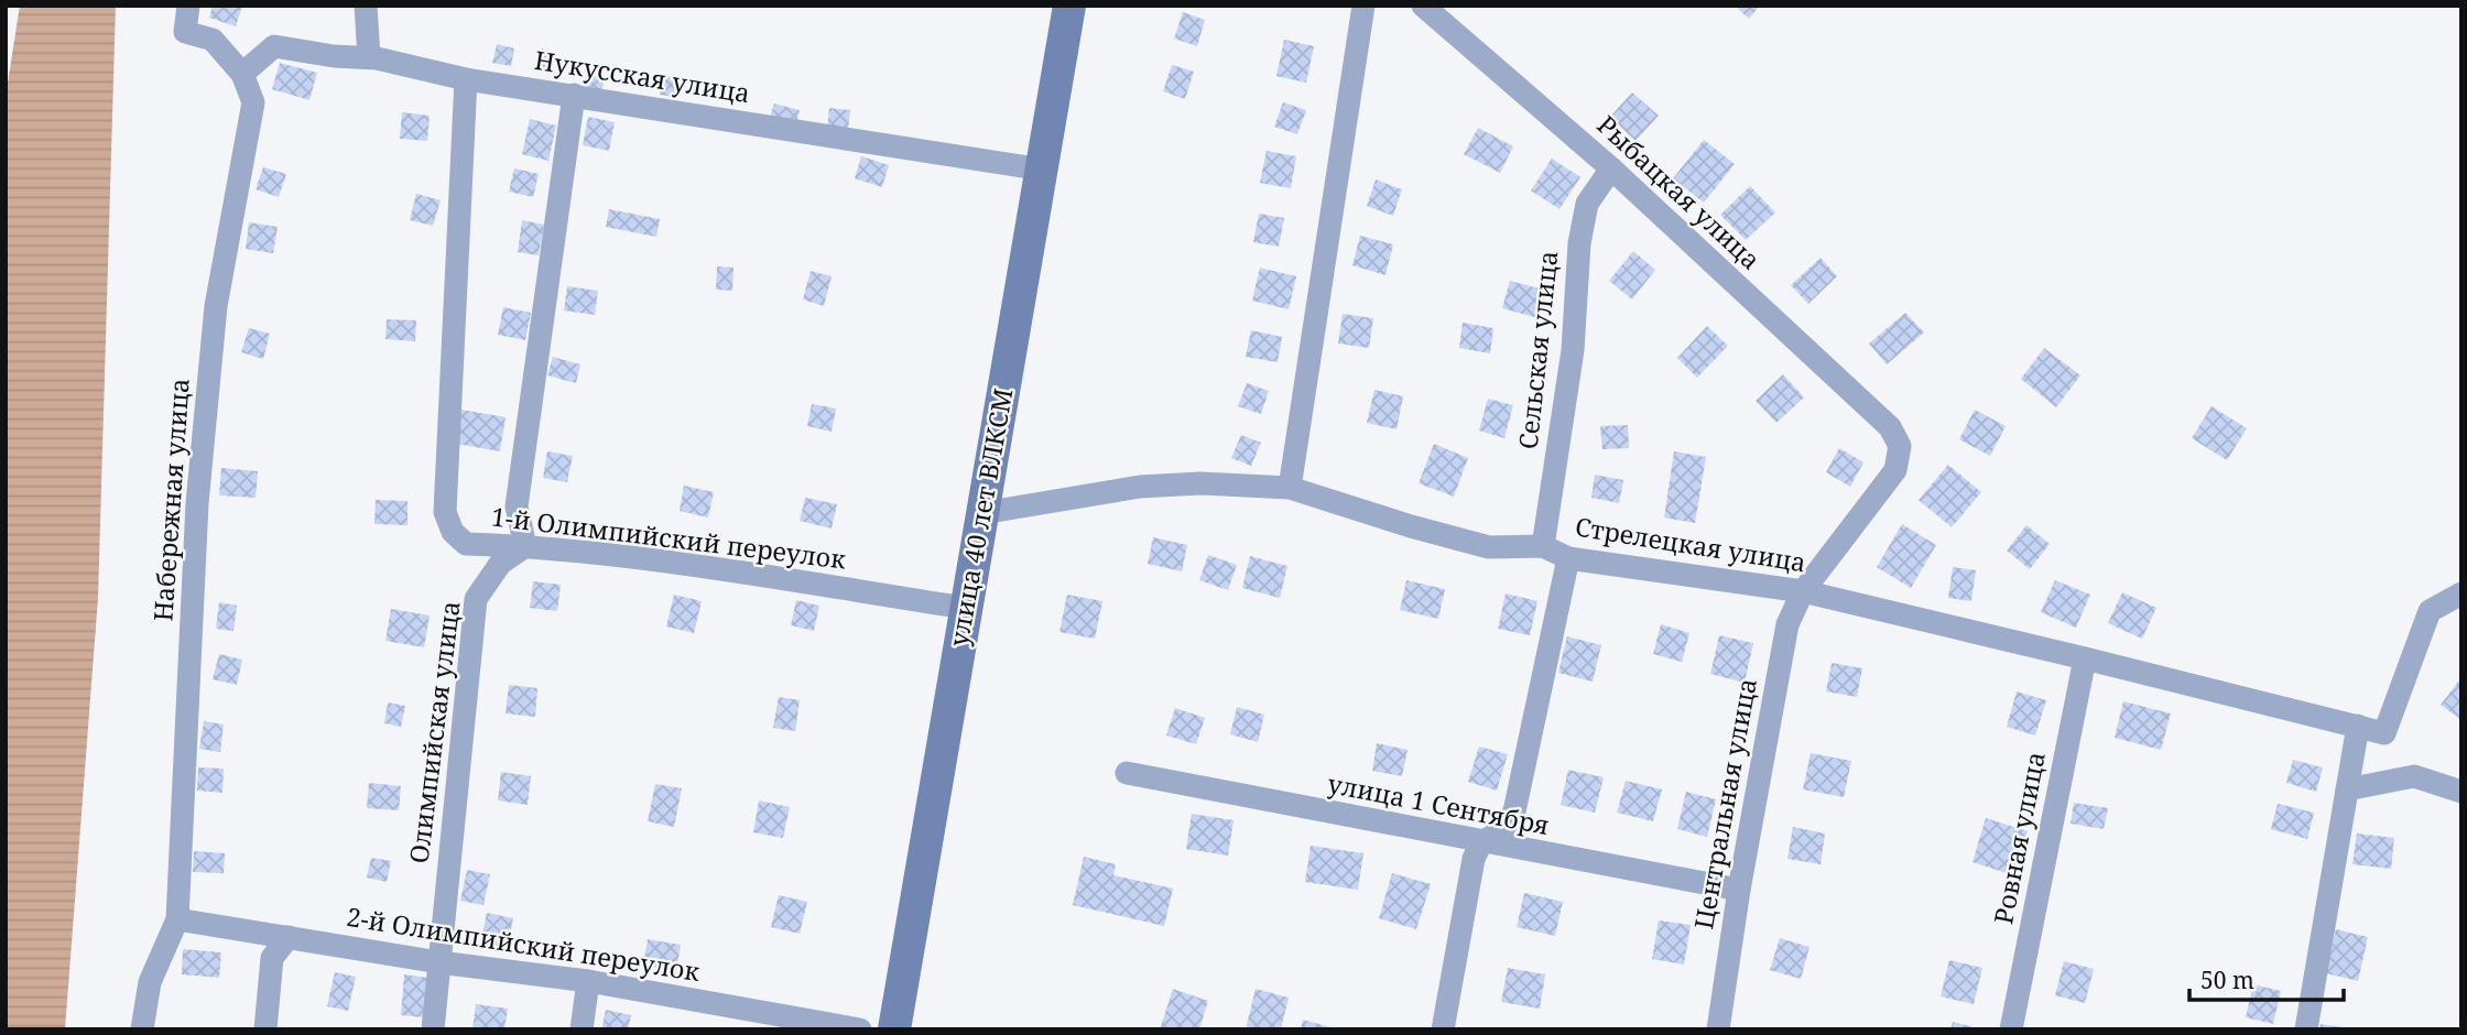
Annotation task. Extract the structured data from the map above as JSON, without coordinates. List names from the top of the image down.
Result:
{
  "streets": {
    "street": [
      "Нукусская улица",
      "Рыбацкая улица",
      "Сельская улица",
      "Набережная улица",
      "улица 40 лет ВЛКСМ",
      "1-й Олимпийский переулок",
      "Стрелецкая улица",
      "Олимпийская улица",
      "Центральная улица",
      "улица 1 Сентября",
      "Ровная улица",
      "2-й Олимпийский переулок"
    ]
  },
  "crossings": [
    ["Нукусская улица", "Набережная улица"],
    ["Нукусская улица", "улица 40 лет ВЛКСМ"],
    ["Нукусская улица", "1-й Олимпийский переулок"],
    ["Рыбацкая улица", "Сельская улица"],
    ["Рыбацкая улица", "Центральная улица"],
    ["Сельская улица", "Стрелецкая улица"],
    ["Набережная улица", "2-й Олимпийский переулок"],
    ["улица 40 лет ВЛКСМ", "1-й Олимпийский переулок"],
    ["улица 40 лет ВЛКСМ", "Стрелецкая улица"],
    ["1-й Олимпийский переулок", "Олимпийская улица"],
    ["Стрелецкая улица", "Центральная улица"],
    ["Стрелецкая улица", "Ровная улица"],
    ["Олимпийская улица", "2-й Олимпийский переулок"],
    ["Центральная улица", "улица 1 Сентября"]
  ],
  "scale_bar": "50 m"
}
